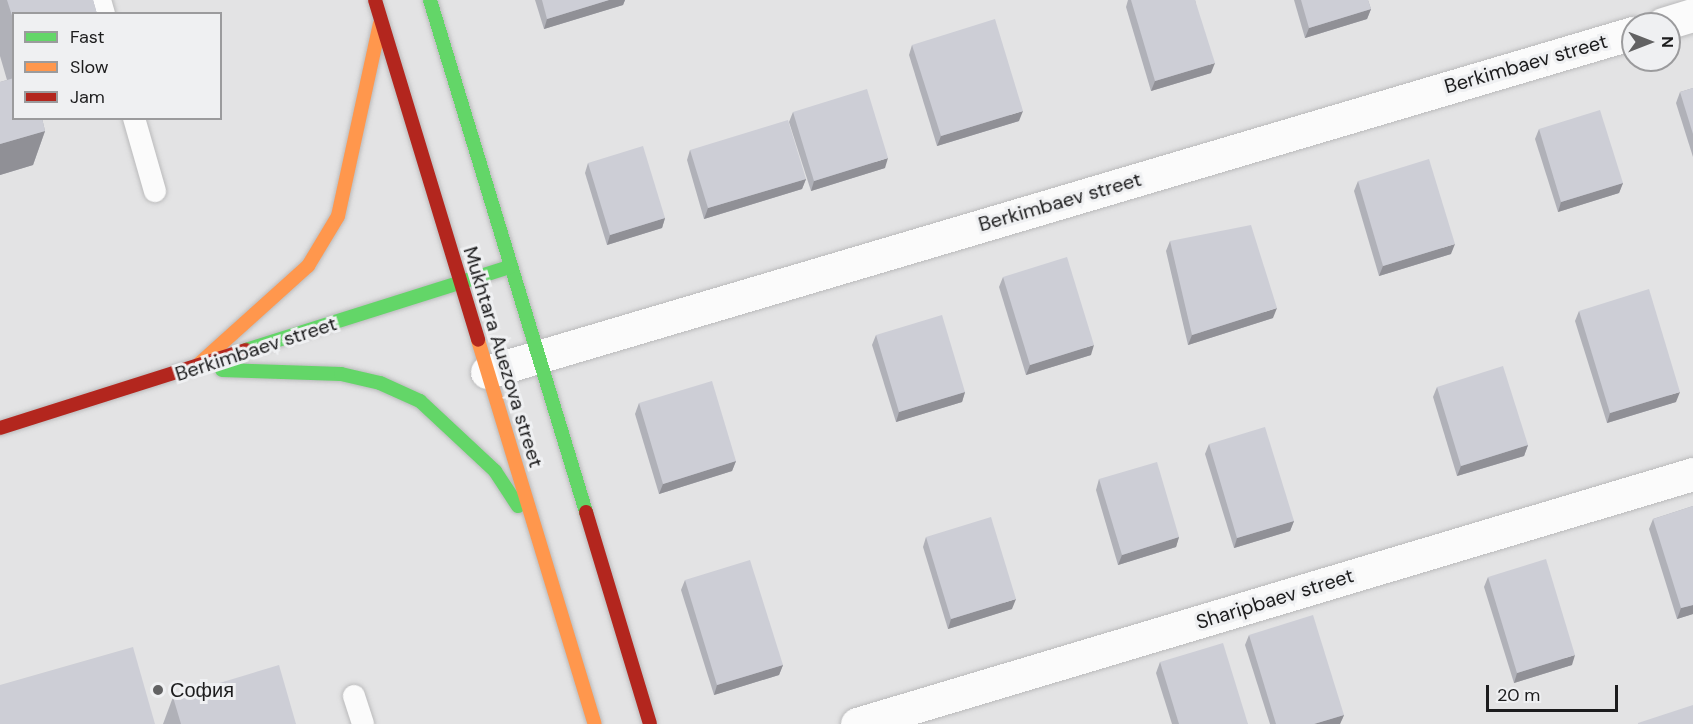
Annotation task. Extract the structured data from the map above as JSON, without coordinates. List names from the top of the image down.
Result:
{
  "streets": {
    "main road": ["Berkimbaev street", "Mukhtara Auezova street"],
    "street": ["Sharipbaev street"]
  },
  "crossings": [
    ["Berkimbaev street", "Mukhtara Auezova street"]
  ],
  "places": ["София"],
  "legend": ["Fast", "Slow", "Jam"],
  "scale_bar": "20 m",
  "north": "right"
}
